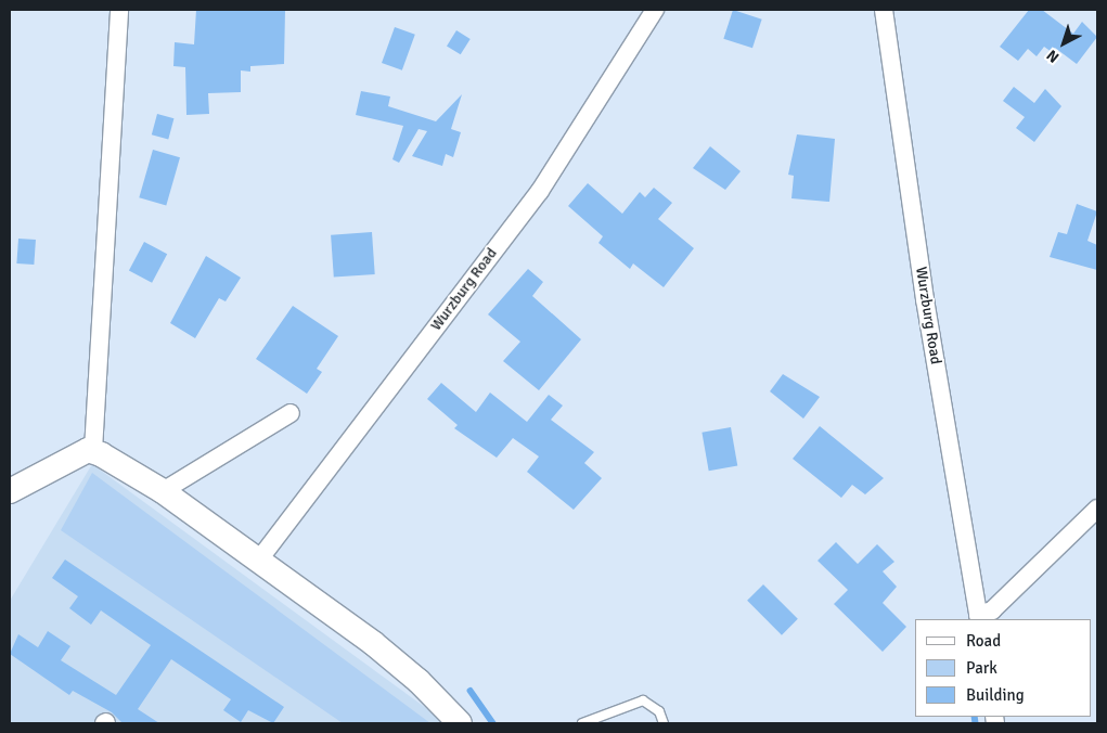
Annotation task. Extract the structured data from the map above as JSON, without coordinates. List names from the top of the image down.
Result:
{
  "streets": {
    "street": ["Wurzburg Road"]
  },
  "legend": ["Road", "Park", "Building"],
  "north": "bottom left"
}
